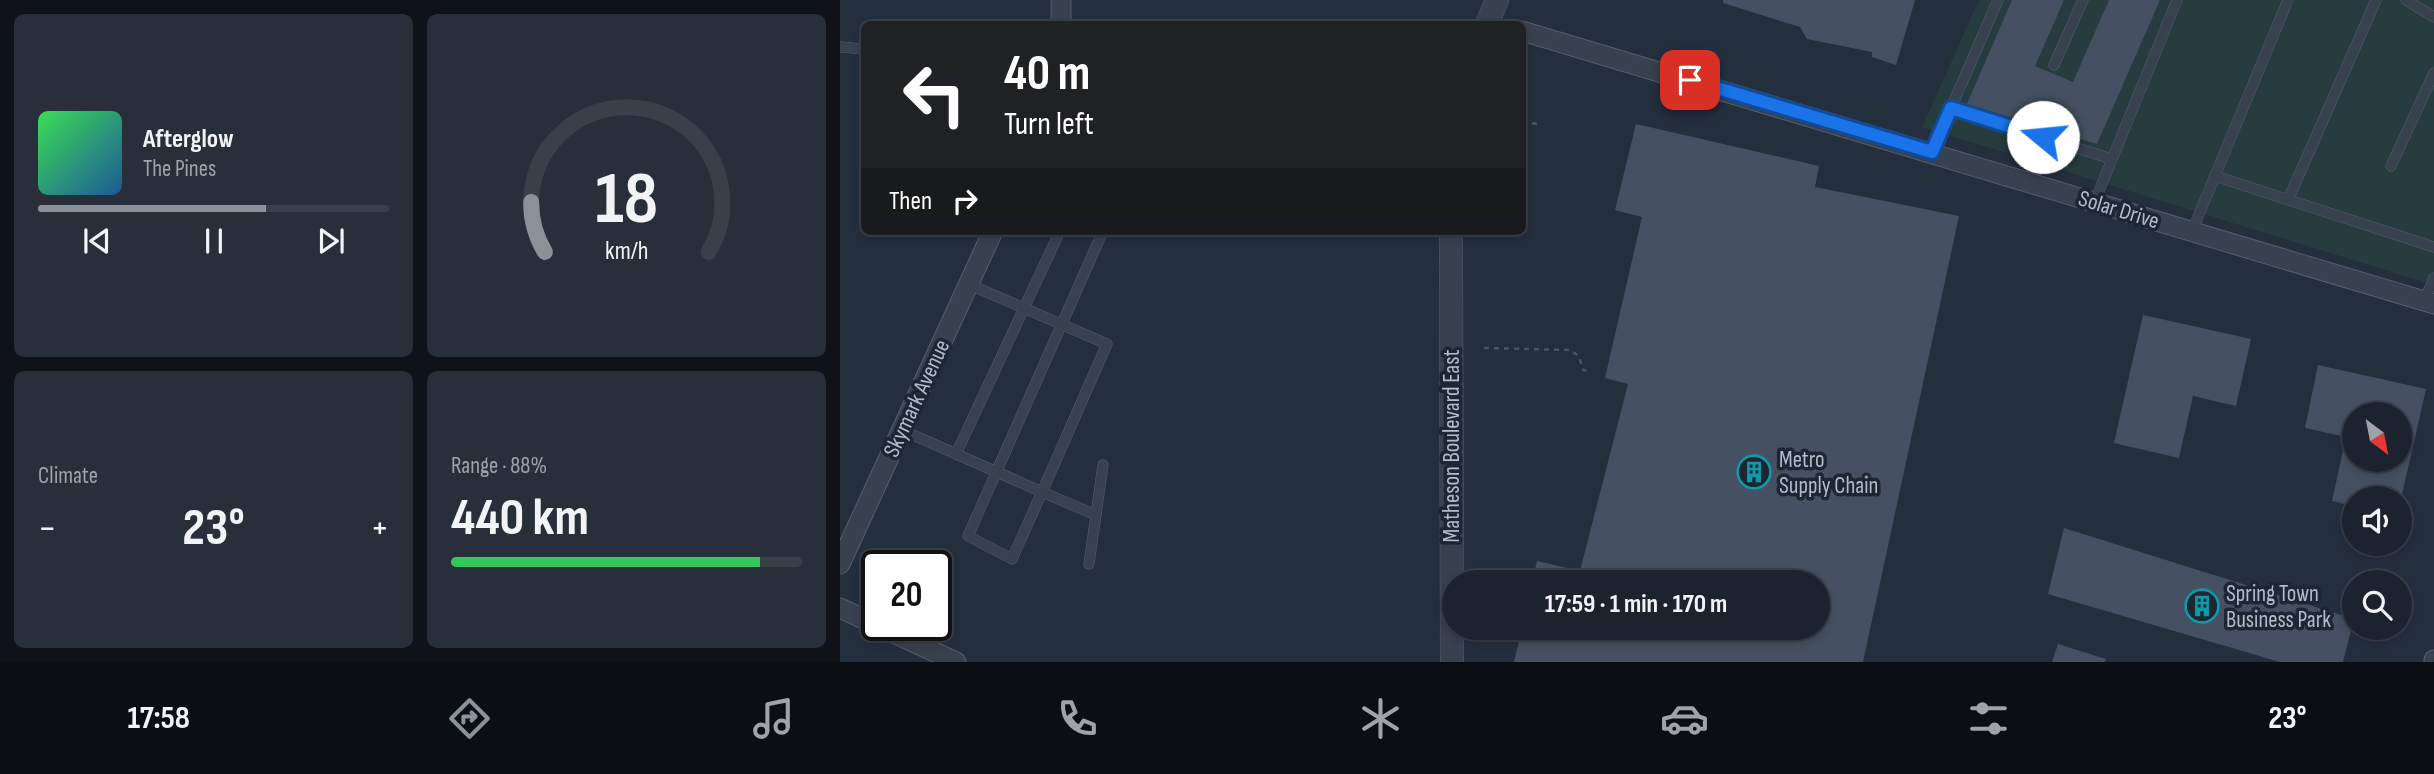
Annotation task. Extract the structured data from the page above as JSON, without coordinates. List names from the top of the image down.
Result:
{
  "streets": {
    "street": ["Solar Drive", "Skymark Avenue", "Matheson Boulevard East"]
  },
  "places": {
    "building": ["Metro Supply Chain", "Spring Town Business Park"]
  },
  "north": "bottom right",
  "page": {
    "turn": ["40 m", "Turn left"],
    "song": ["Afterglow", "The Pines"],
    "then": "Then",
    "tile": [
      "Climate",
      ["Range · 88%", "440 km"]
    ],
    "heat": ["−", "23°", "+"],
    "limit": "20",
    "trip": "17:59 · 1 min · 170 m",
    "tabs": ["17:58", "23°"],
    "gauge": ["18", "km/h"]
  }
}
